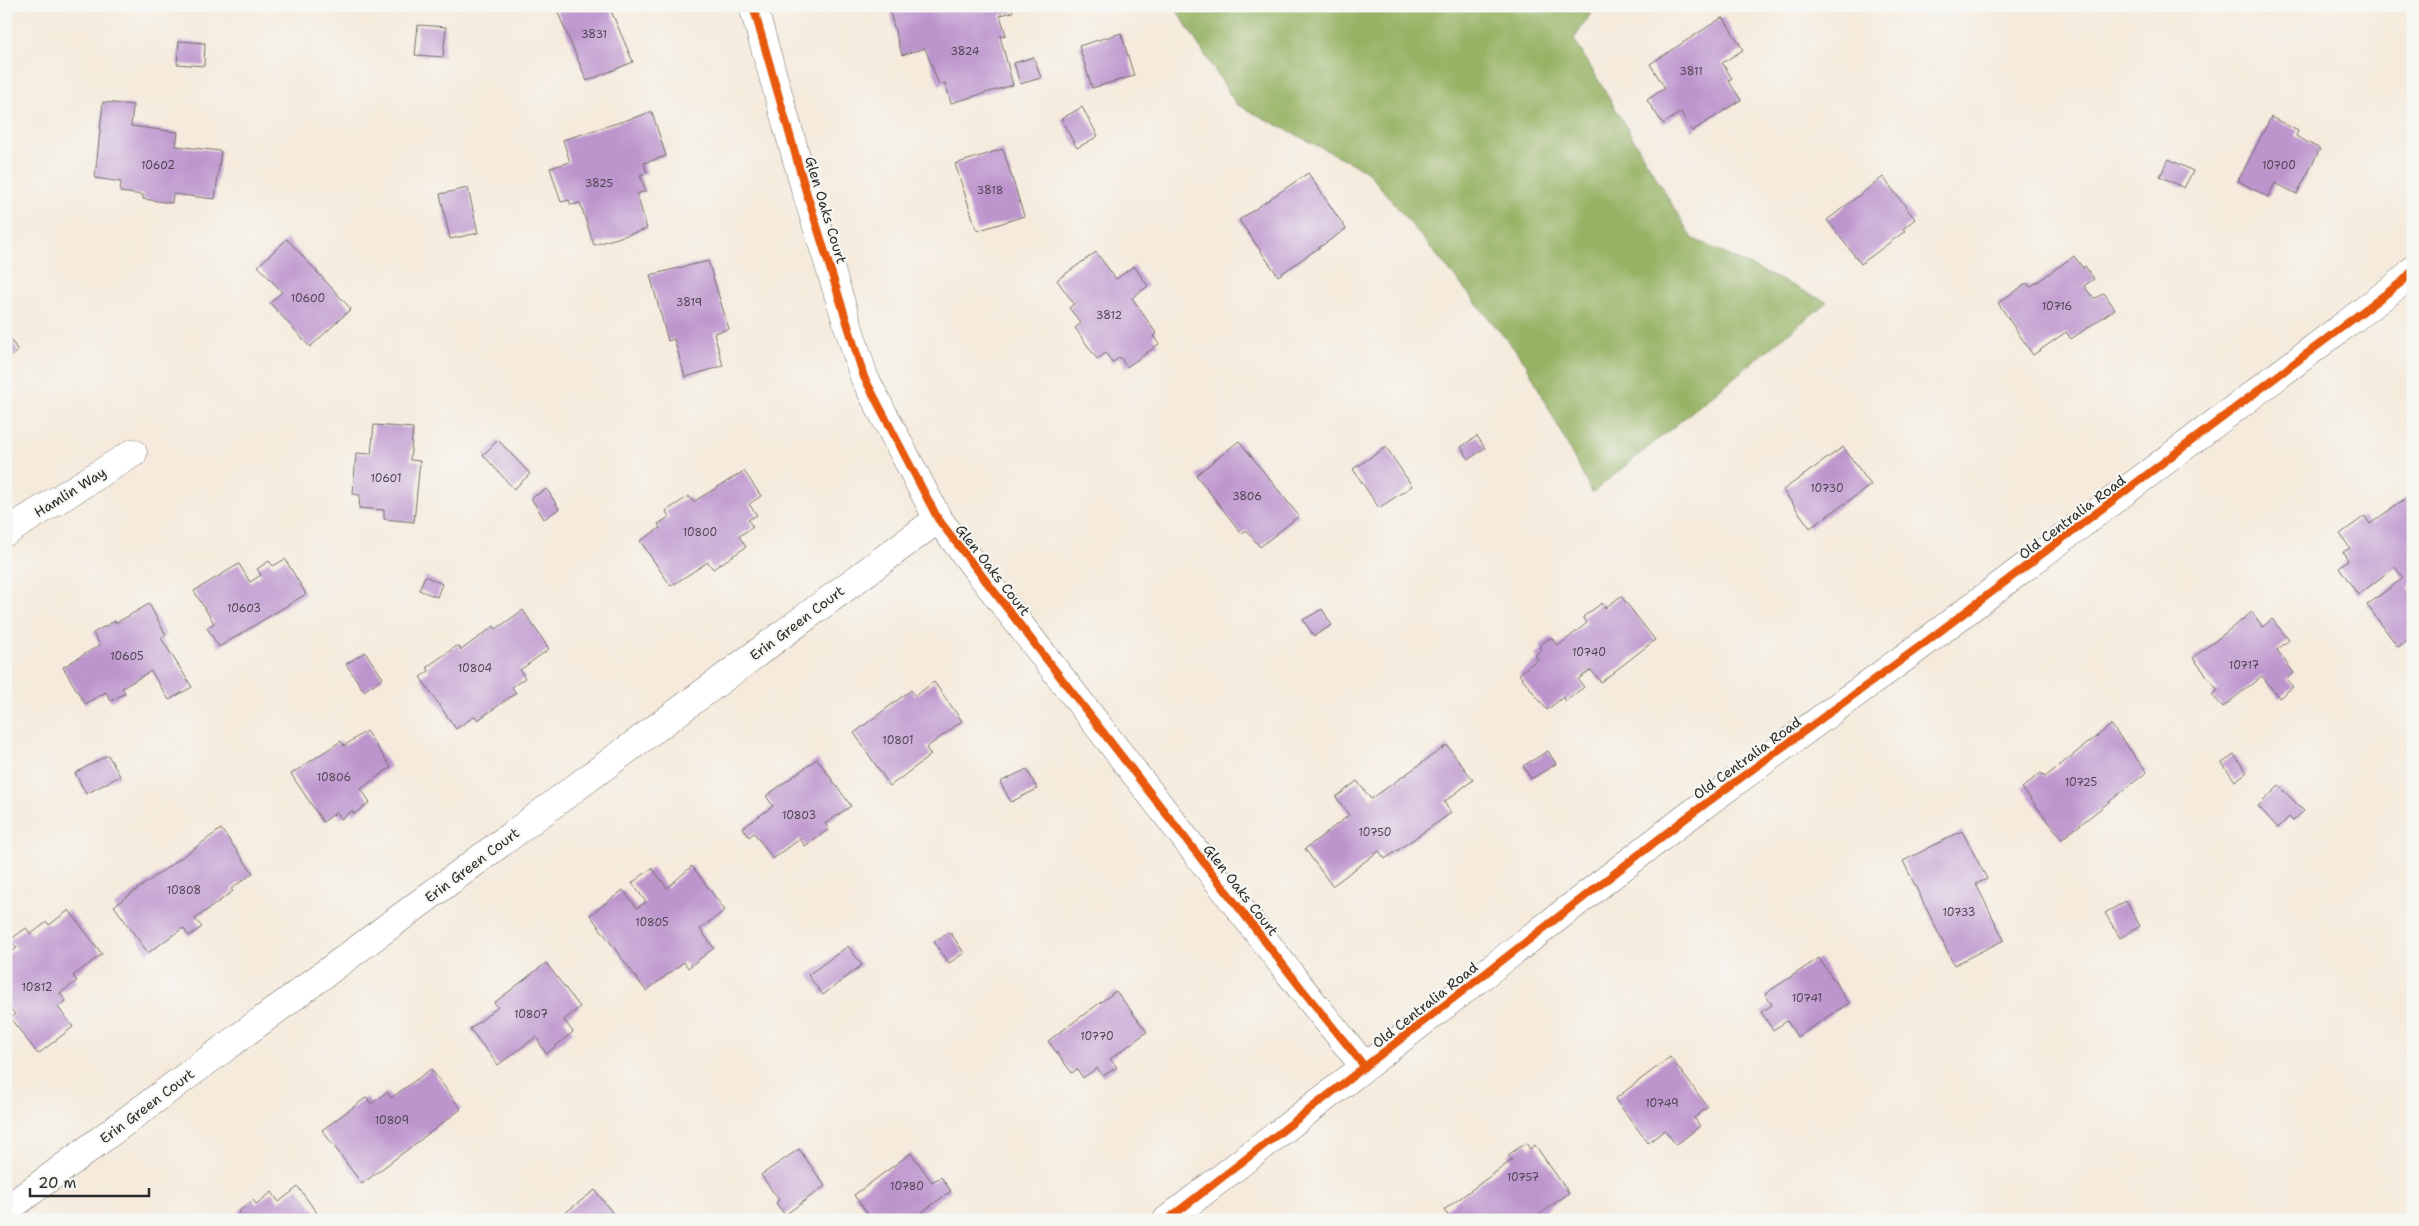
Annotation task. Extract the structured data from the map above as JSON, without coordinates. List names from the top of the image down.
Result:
{
  "streets": {
    "street": [
      "Glen Oaks Court",
      "Hamlin Way",
      "Old Centralia Road",
      "Erin Green Court"
    ]
  },
  "crossings": [
    ["Glen Oaks Court", "Old Centralia Road"],
    ["Glen Oaks Court", "Erin Green Court"]
  ],
  "house_numbers": [
    "3831",
    "3824",
    "3811",
    "10602",
    "10700",
    "3825",
    "3818",
    "10600",
    "3819",
    "10716",
    "3812",
    "10601",
    "10730",
    "3806",
    "10800",
    "10603",
    "10740",
    "10605",
    "10717",
    "10804",
    "10801",
    "10806",
    "10725",
    "10803",
    "10750",
    "10808",
    "10733",
    "10805",
    "10812",
    "10741",
    "10807",
    "10770",
    "10749",
    "10809",
    "10757",
    "10780"
  ],
  "scale_bar": "20 m"
}
